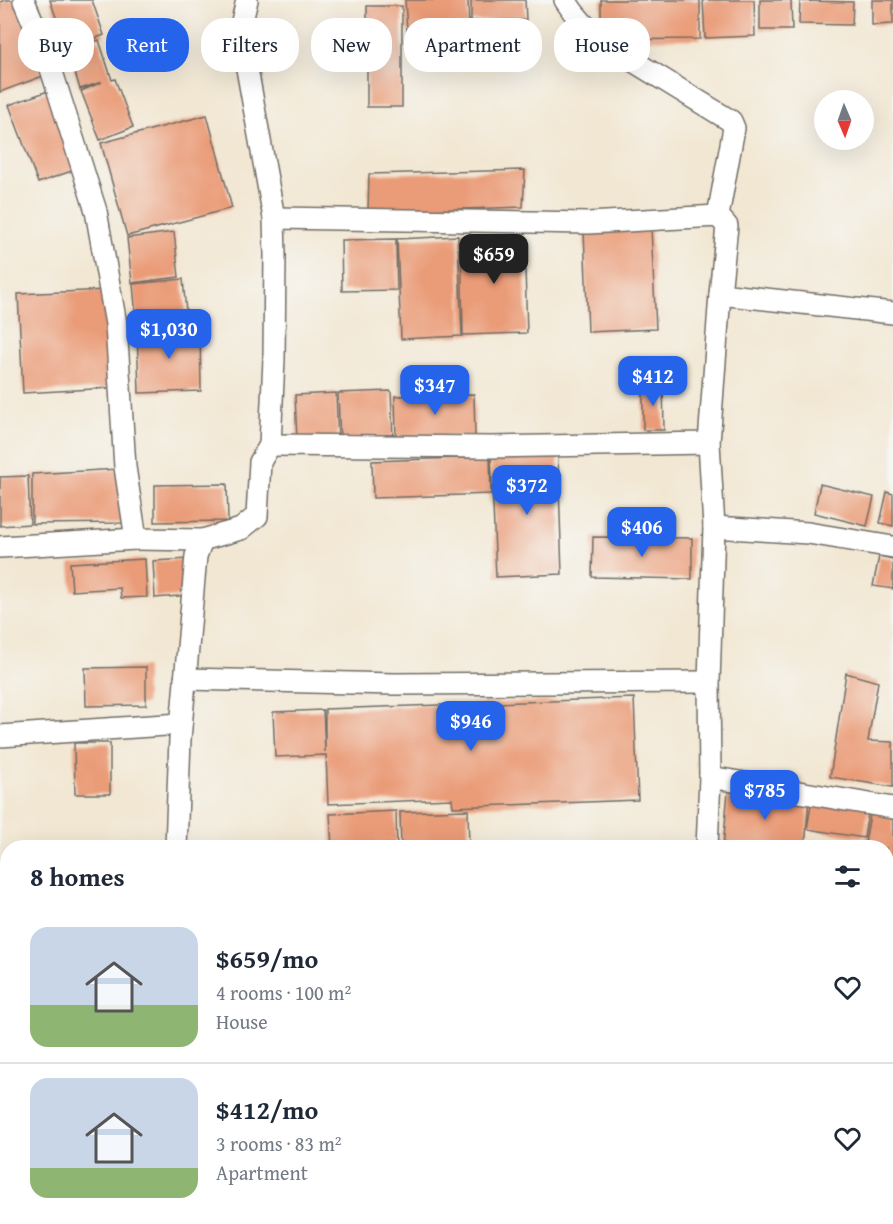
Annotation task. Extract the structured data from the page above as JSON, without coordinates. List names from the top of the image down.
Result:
{
  "north": "bottom",
  "page": {
    "chip": [
      "Buy",
      "Rent",
      "Filters",
      "New",
      "Apartment",
      "House"
    ],
    "price": [
      "$659",
      "$1,030",
      "$412",
      "$347",
      "$372",
      "$406",
      "$946",
      "$785"
    ],
    "heading": "8 homes",
    "list": [
      {
        "name": "$659/mo",
        "note": "4 rooms · 100 m² · House"
      },
      {
        "name": "$412/mo",
        "note": "3 rooms · 83 m² · Apartment"
      }
    ]
  }
}
